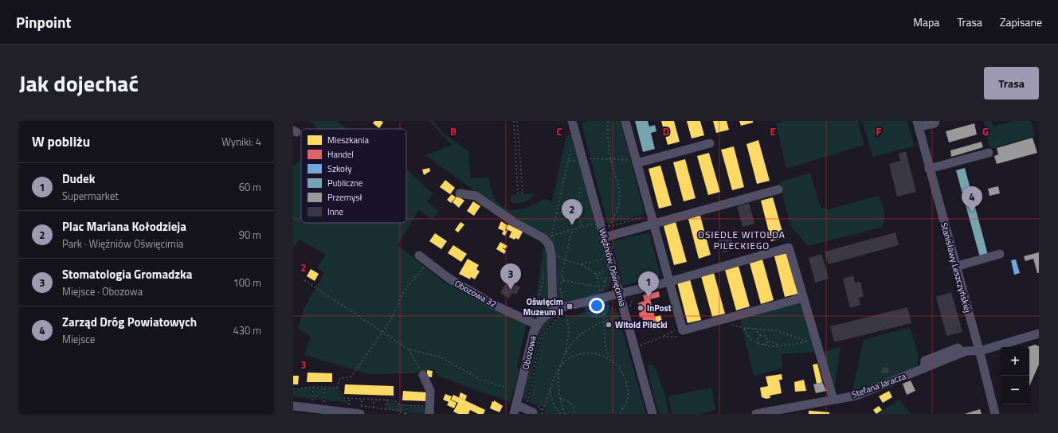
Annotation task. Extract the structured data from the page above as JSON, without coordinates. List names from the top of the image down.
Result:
{
  "streets": {
    "street": [
      "Więźniów Oświęcimia",
      "Stanisławy Leszczyńskiej",
      "Obozowa 32",
      "Obozowa",
      "Stefana Jaracza"
    ]
  },
  "crossings": [
    ["Więźniów Oświęcimia", "Obozowa"],
    ["Stanisławy Leszczyńskiej", "Stefana Jaracza"],
    ["Obozowa 32", "Obozowa"]
  ],
  "districts": ["OSIEDLE WITOLDA PILECKIEGO"],
  "places": {
    "transit": ["Oświęcim Muzeum II"],
    "other": ["InPost", "Witold Pilecki"]
  },
  "legend": [
    "Mieszkania",
    "Handel",
    "Szkoły",
    "Publiczne",
    "Przemysł",
    "Inne"
  ],
  "page": {
    "header": "Pinpoint",
    "nav": ["Mapa", "Trasa", "Zapisane"],
    "title": "Jak dojechać",
    "buttons": "Trasa",
    "heading": ["W pobliżu", "Wyniki: 4"],
    "list": [
      {
        "mark": "1",
        "name": "Dudek",
        "note": "Supermarket",
        "value": "60 m"
      },
      {
        "mark": "2",
        "name": "Plac Mariana Kołodzieja",
        "note": "Park · Więźniów Oświęcimia",
        "value": "90 m"
      },
      {
        "mark": "3",
        "name": "Stomatologia Gromadzka",
        "note": "Miejsce · Obozowa",
        "value": "100 m"
      },
      {
        "mark": "4",
        "name": "Zarząd Dróg Powiatowych",
        "note": "Miejsce",
        "value": "430 m"
      }
    ],
    "pins": [
      "4",
      "2",
      "3",
      "1"
    ],
    "map_buttons": ["+", "−"]
  },
  "grid": {
    "columns": [
      "B",
      "C",
      "D",
      "E",
      "F",
      "G"
    ],
    "rows": ["2", "3"]
  }
}
